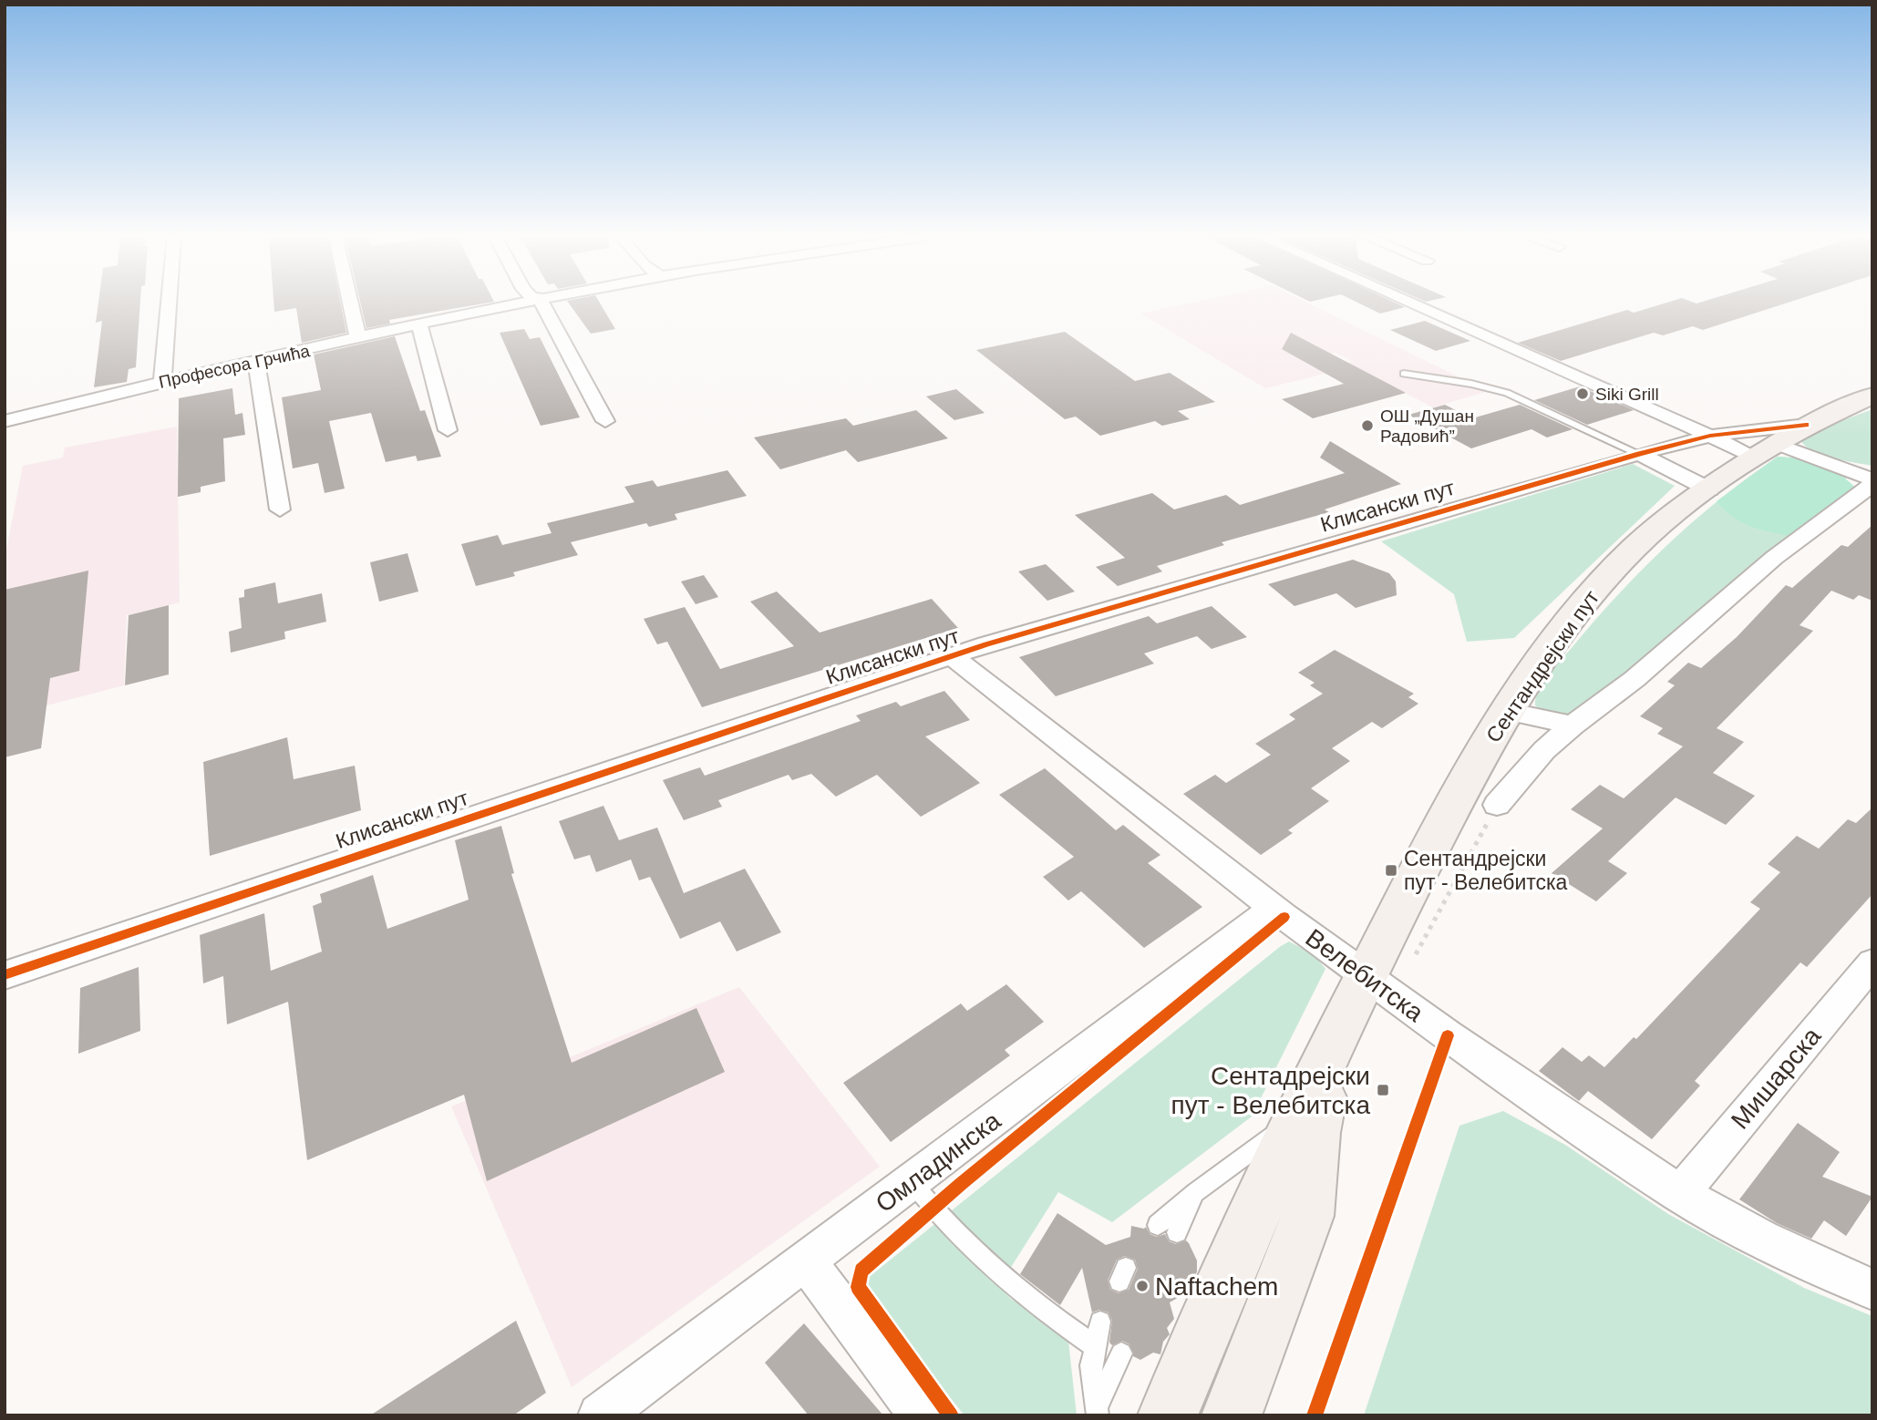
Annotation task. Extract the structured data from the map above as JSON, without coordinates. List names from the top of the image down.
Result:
{
  "streets": {
    "main road": ["Сентандрејски пут"],
    "street": [
      "Професора Грчића",
      "Клисански пут",
      "Велебитска",
      "Мишарска",
      "Омладинска"
    ]
  },
  "crossings": [
    ["Клисански пут", "Сентандрејски пут"],
    ["Клисански пут", "Велебитска"],
    ["Сентандрејски пут", "Велебитска"],
    ["Велебитска", "Мишарска"],
    ["Велебитска", "Омладинска"]
  ],
  "places": {
    "other": ["Siki Grill", "ОШ „Душан Радовић”", "Naftachem"],
    "transit": ["Сентандрејски пут - Велебитска", "Сентадрејски пут - Велебитска"]
  }
}
